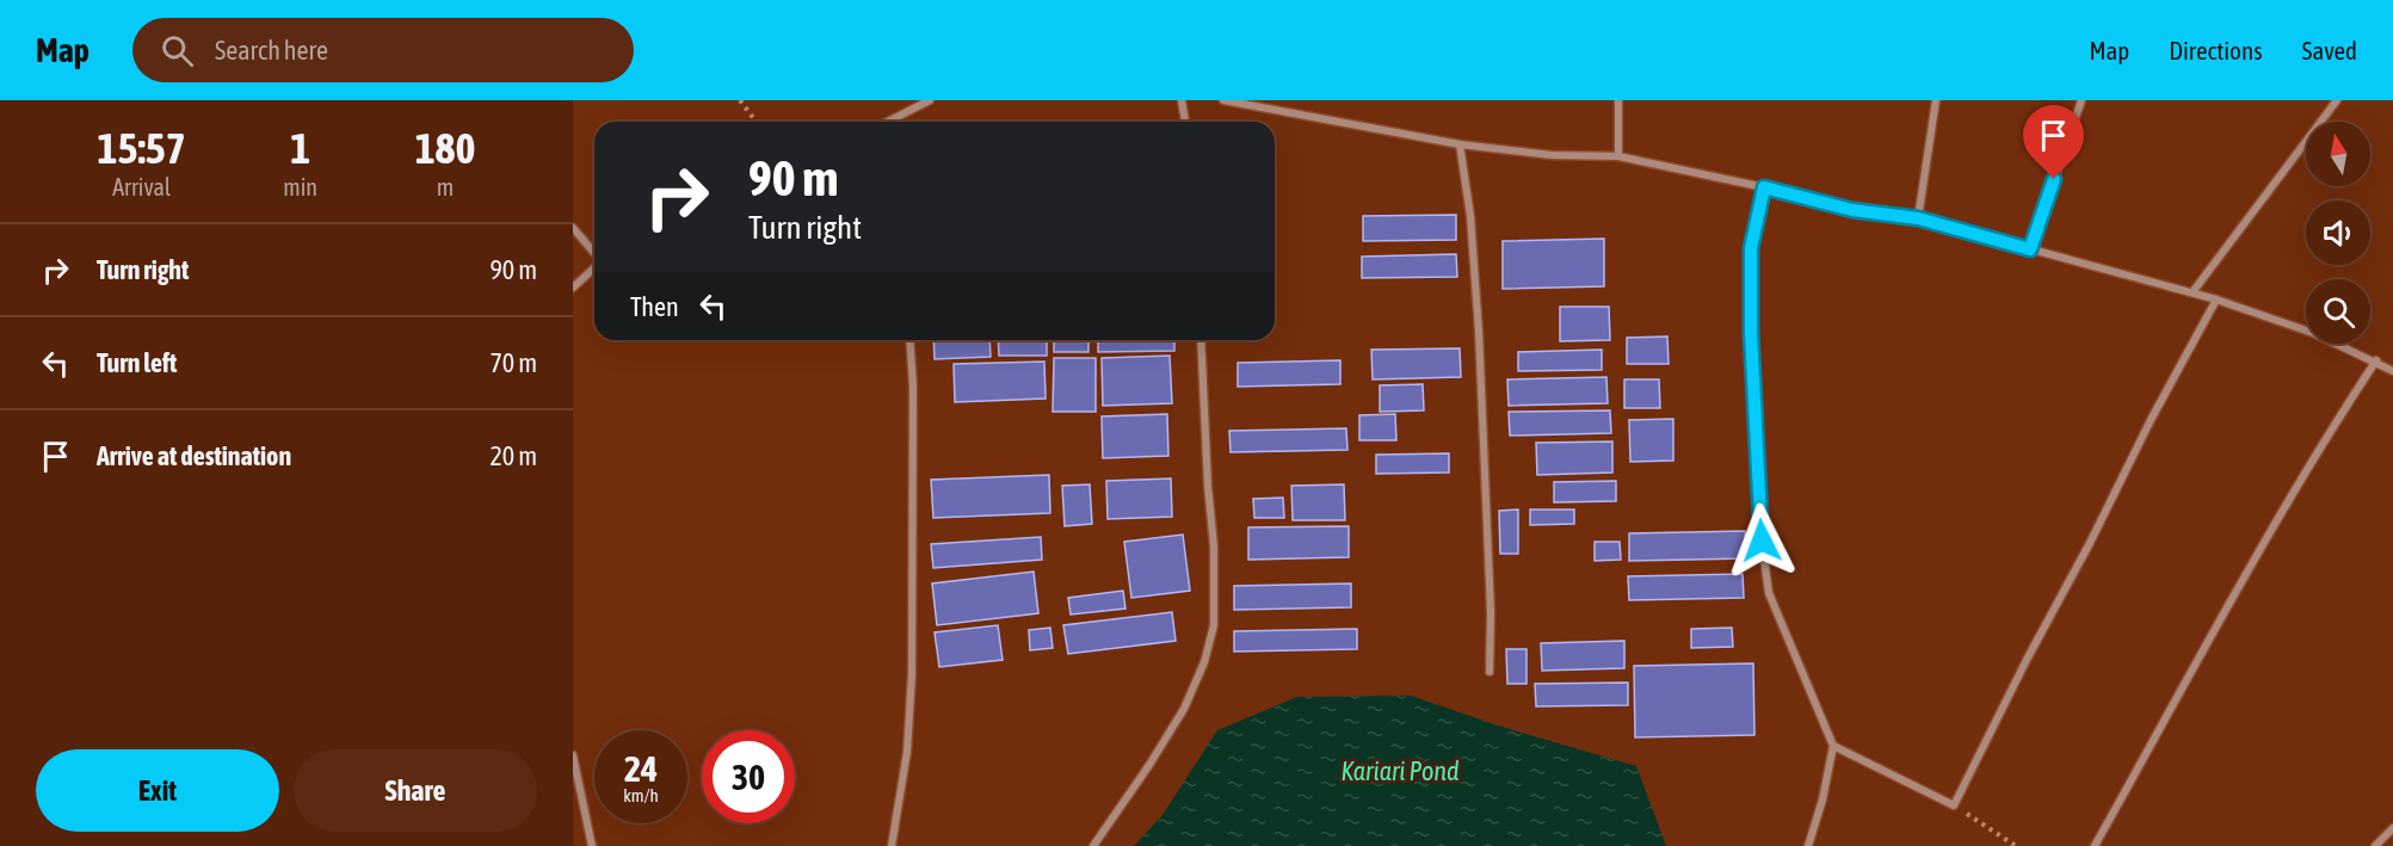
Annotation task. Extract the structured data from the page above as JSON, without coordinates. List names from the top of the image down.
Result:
{
  "water": ["Kariari Pond"],
  "north": "top",
  "page": {
    "header": "Map",
    "search": "Search here",
    "nav": ["Map", "Directions", "Saved"],
    "eta": [
      "15:57",
      "Arrival",
      "1",
      "min",
      "180",
      "m"
    ],
    "turn": ["90 m", "Turn right"],
    "list": [
      {
        "name": "Turn right",
        "value": "90 m"
      },
      {
        "name": "Turn left",
        "value": "70 m"
      },
      {
        "name": "Arrive at destination",
        "value": "20 m"
      }
    ],
    "then": "Then",
    "speed": "24 km/h",
    "limit": "30",
    "buttons": ["Exit", "Share"]
  }
}
